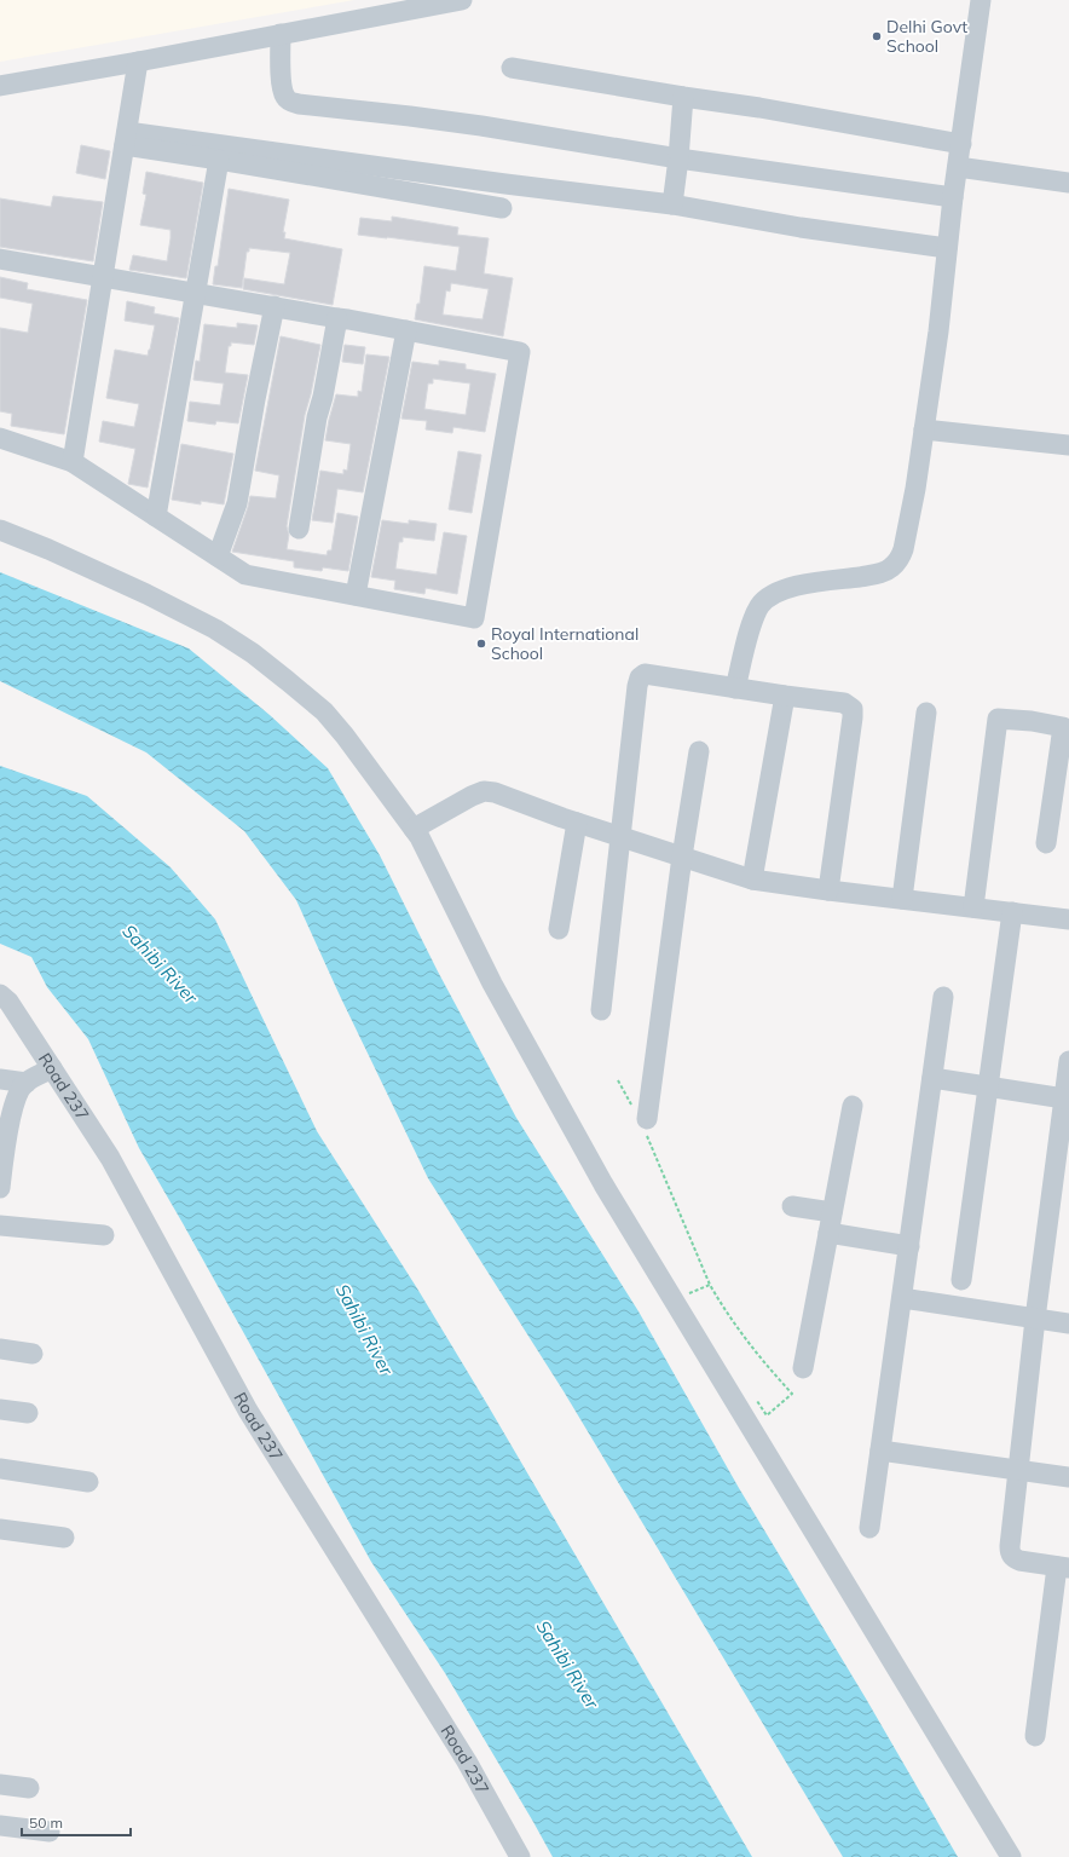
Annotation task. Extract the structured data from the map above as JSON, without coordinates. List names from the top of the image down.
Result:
{
  "streets": {
    "street": ["Road 237"]
  },
  "water": ["Sahibi River"],
  "places": ["Delhi Govt School", "Royal International School"],
  "scale_bar": "50 m"
}
